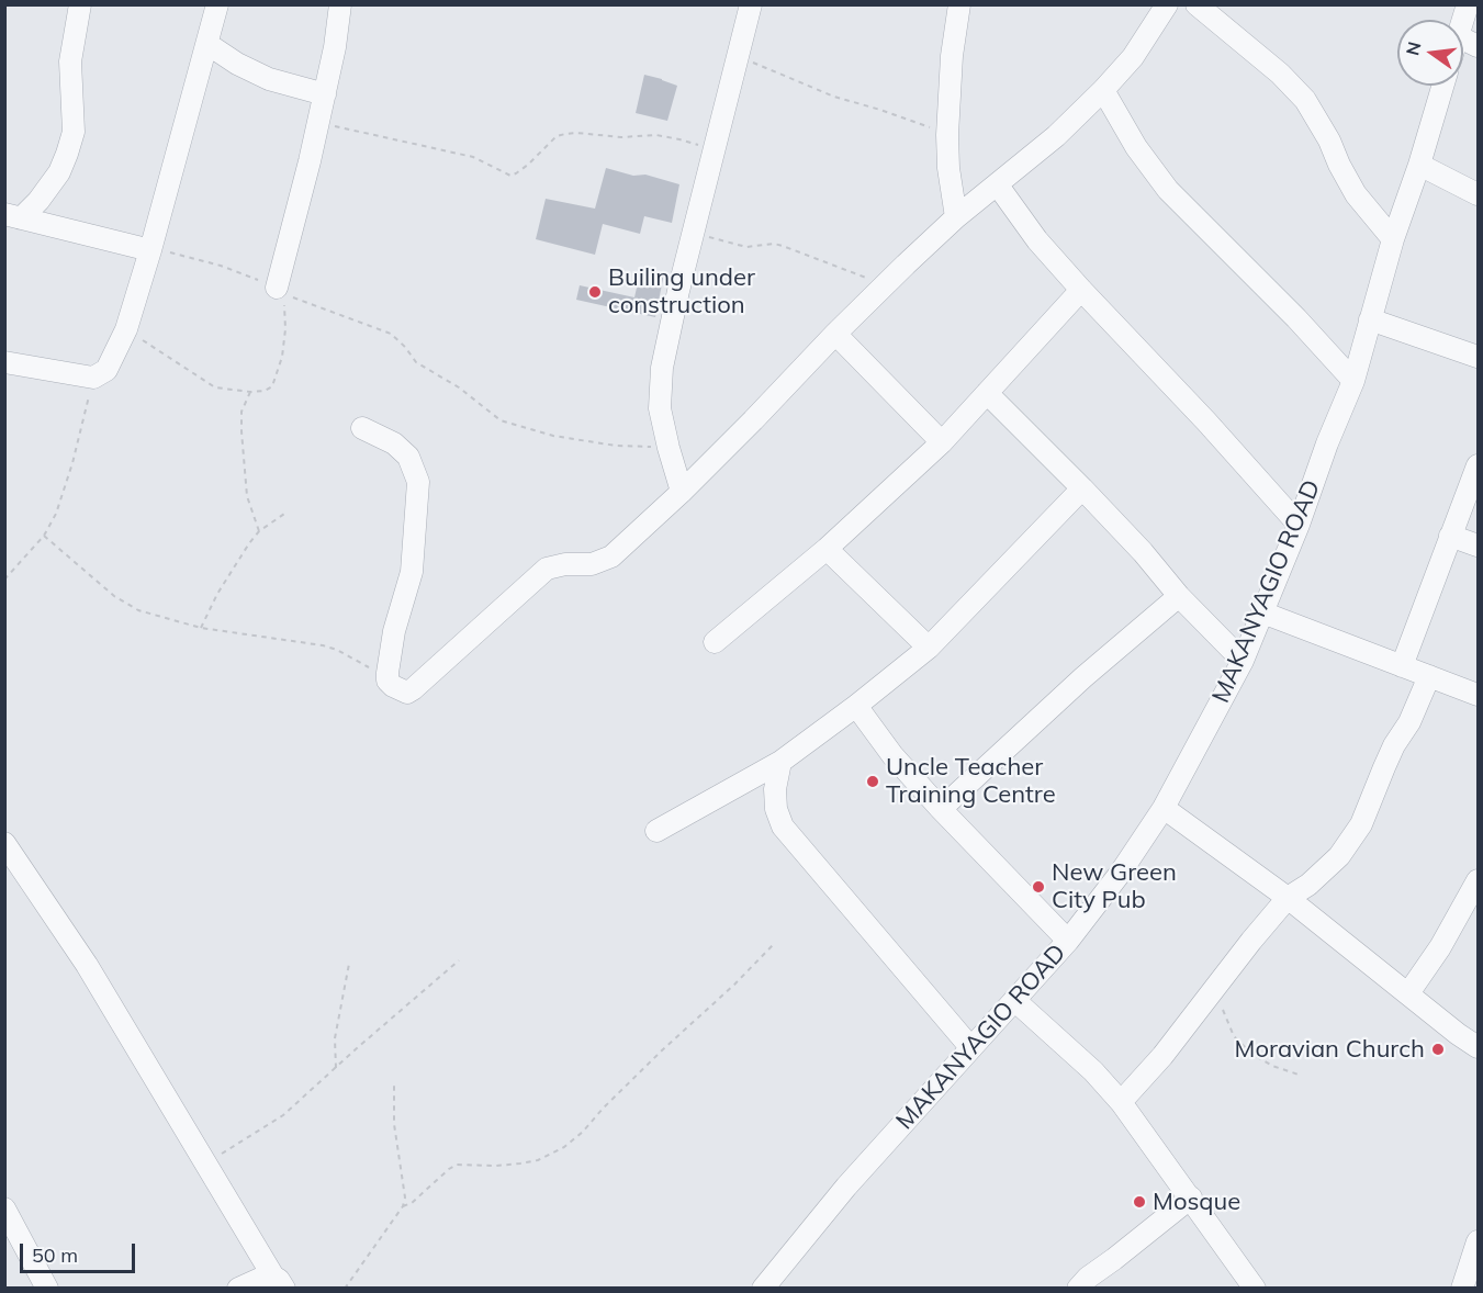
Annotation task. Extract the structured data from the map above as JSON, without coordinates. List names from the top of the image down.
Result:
{
  "streets": {
    "street": ["MAKANYAGIO ROAD"]
  },
  "places": [
    "Builing under construction",
    "Uncle Teacher Training Centre",
    "New Green City Pub",
    "Moravian Church",
    "Mosque"
  ],
  "scale_bar": "50 m",
  "north": "left"
}
